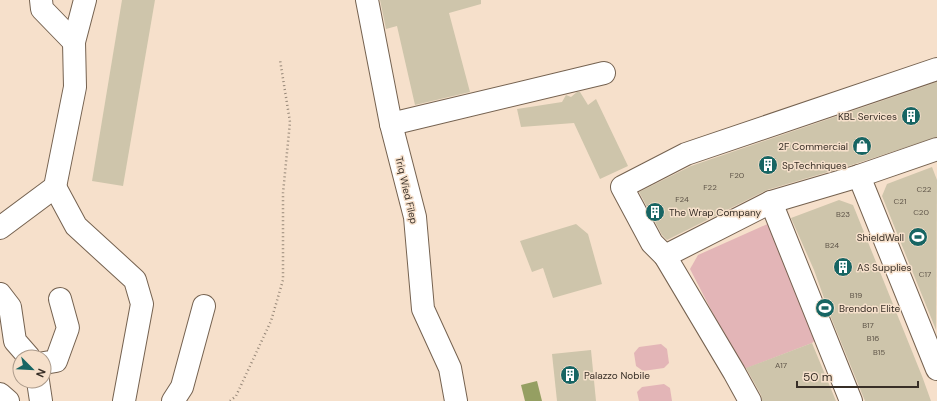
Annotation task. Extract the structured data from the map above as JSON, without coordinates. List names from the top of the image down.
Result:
{
  "streets": {
    "street": ["Triq Wied Filep"]
  },
  "places": {
    "building": [
      "KBL Services",
      "SpTechniques",
      "The Wrap Company",
      "AS Supplies",
      "Palazzo Nobile"
    ],
    "shop": ["2F Commercial"],
    "sports": ["ShieldWall", "Brendon Elite"]
  },
  "house_numbers": [
    "F20",
    "F22",
    "C22",
    "F24",
    "C21",
    "C20",
    "B23",
    "B24",
    "C17",
    "B19",
    "B17",
    "B16",
    "B15",
    "A17"
  ],
  "scale_bar": "50 m",
  "north": "bottom right"
}
